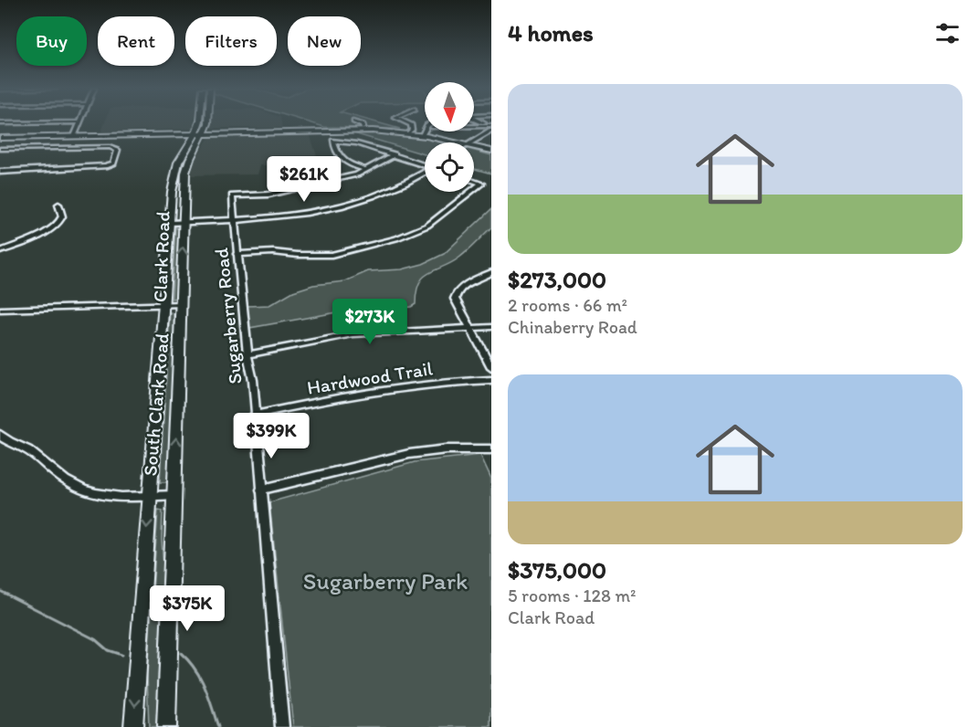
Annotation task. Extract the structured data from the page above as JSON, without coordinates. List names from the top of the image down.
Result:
{
  "streets": {
    "main road": ["Clark Road", "South Clark Road"],
    "street": ["Sugarberry Road", "Hardwood Trail"]
  },
  "crossings": [
    ["Clark Road", "South Clark Road"],
    ["Sugarberry Road", "Hardwood Trail"]
  ],
  "one_way": ["Clark Road", "South Clark Road"],
  "parks": ["Sugarberry Park"],
  "north": "bottom",
  "page": {
    "heading": "4 homes",
    "chip": [
      "Buy",
      "Rent",
      "Filters",
      "New"
    ],
    "list": [
      {
        "name": "$273,000",
        "note": "2 rooms · 66 m² · Chinaberry Road"
      },
      {
        "name": "$375,000",
        "note": "5 rooms · 128 m² · Clark Road"
      }
    ],
    "price": [
      "$261K",
      "$273K",
      "$399K",
      "$375K"
    ]
  }
}
